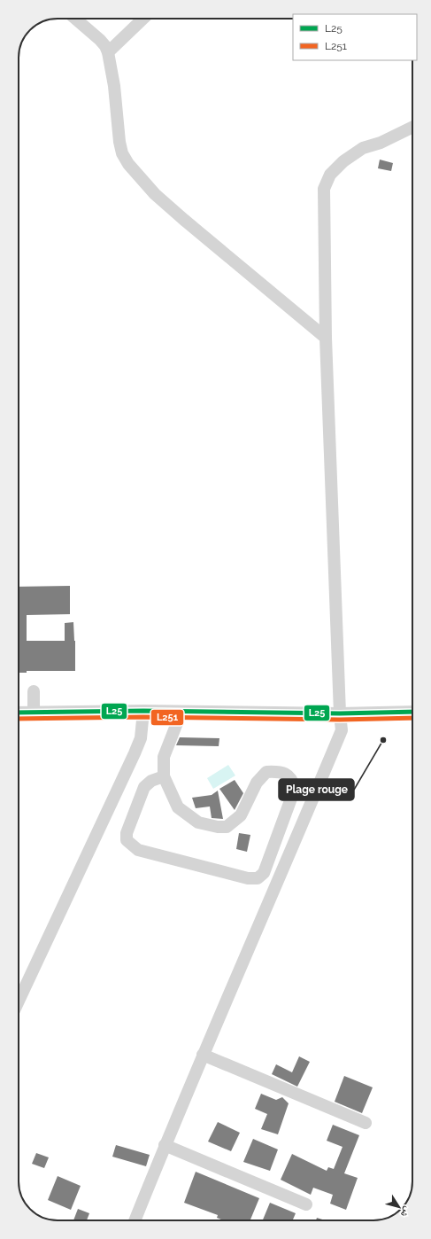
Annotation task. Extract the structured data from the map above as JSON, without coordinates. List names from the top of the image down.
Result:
{
  "places": ["Plage rouge"],
  "lines": ["transit line L25", "transit line L251"],
  "legend": ["L25", "L251"],
  "north": "bottom right"
}
